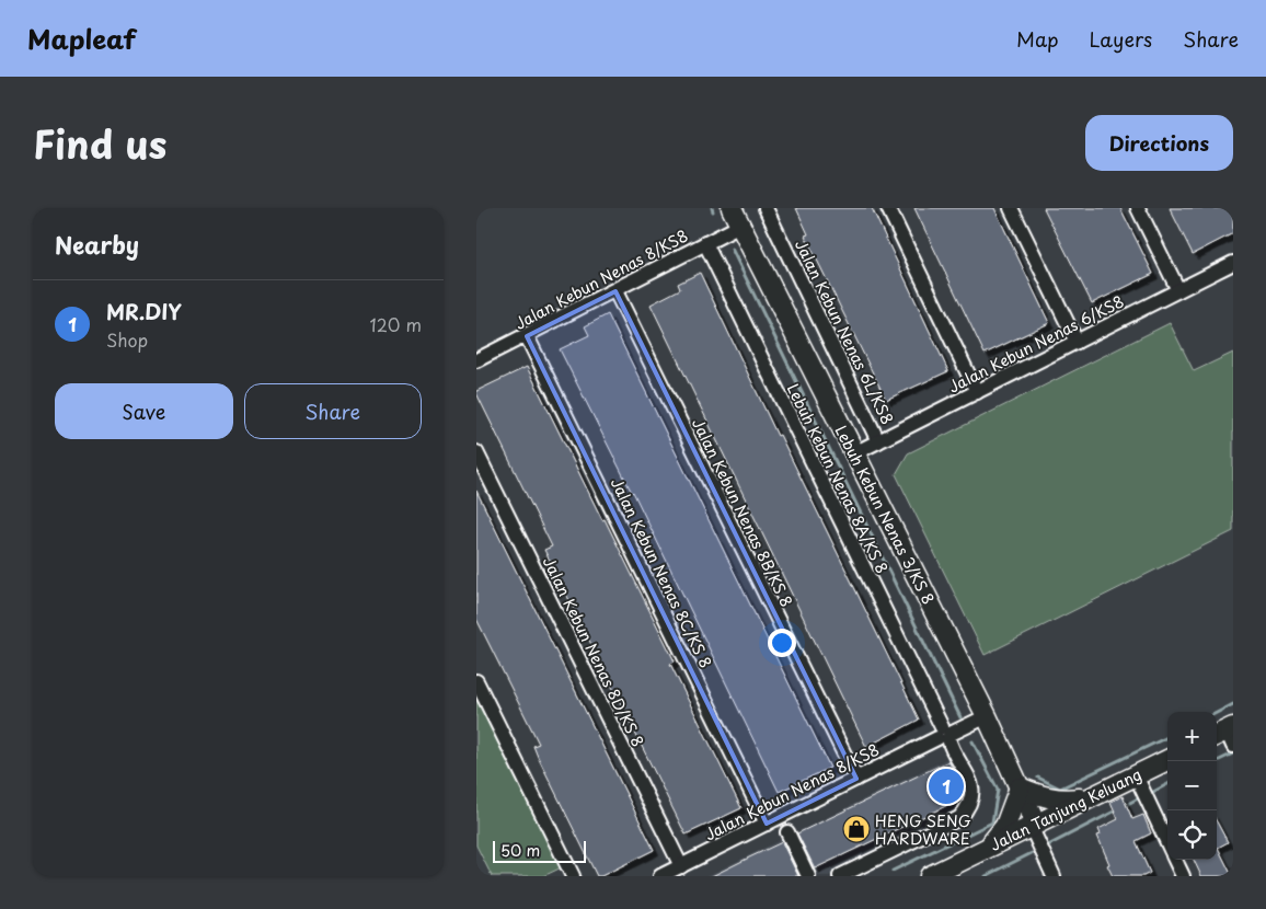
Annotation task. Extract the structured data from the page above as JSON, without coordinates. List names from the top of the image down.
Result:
{
  "streets": {
    "street": [
      "Jalan Kebun Nenas 8/KS8",
      "Jalan Kebun Nenas 6L/KS8",
      "Jalan Kebun Nenas 6/KS8",
      "Lebuh Kebun Nenas 8A/KS 8",
      "Jalan Kebun Nenas 8B/KS 8",
      "Lebuh Kebun Nenas 3/KS 8",
      "Jalan Kebun Nenas 8C/KS 8",
      "Jalan Kebun Nenas 8D/KS 8",
      "Jalan Tanjung Keluang"
    ]
  },
  "crossings": [
    ["Jalan Kebun Nenas 8/KS8", "Lebuh Kebun Nenas 8A/KS 8"],
    ["Jalan Kebun Nenas 8/KS8", "Jalan Kebun Nenas 8B/KS 8"],
    ["Jalan Kebun Nenas 8/KS8", "Lebuh Kebun Nenas 3/KS 8"],
    ["Jalan Kebun Nenas 8/KS8", "Jalan Kebun Nenas 8C/KS 8"],
    ["Jalan Kebun Nenas 8/KS8", "Jalan Kebun Nenas 8D/KS 8"],
    ["Jalan Kebun Nenas 6L/KS8", "Jalan Kebun Nenas 6/KS8"],
    ["Jalan Kebun Nenas 6/KS8", "Lebuh Kebun Nenas 3/KS 8"],
    ["Lebuh Kebun Nenas 3/KS 8", "Jalan Tanjung Keluang"]
  ],
  "places": {
    "shop": ["HENG SENG HARDWARE"]
  },
  "scale_bar": "50 m",
  "page": {
    "header": "Mapleaf",
    "nav": ["Map", "Layers", "Share"],
    "title": "Find us",
    "buttons": [
      "Directions",
      ["Save", "Share"]
    ],
    "heading": "Nearby",
    "list": [
      {
        "mark": "1",
        "name": "MR.DIY",
        "note": "Shop",
        "value": "120 m"
      }
    ],
    "map_buttons": ["+", "−"],
    "pins": "1",
    "scale": "50 m"
  }
}
